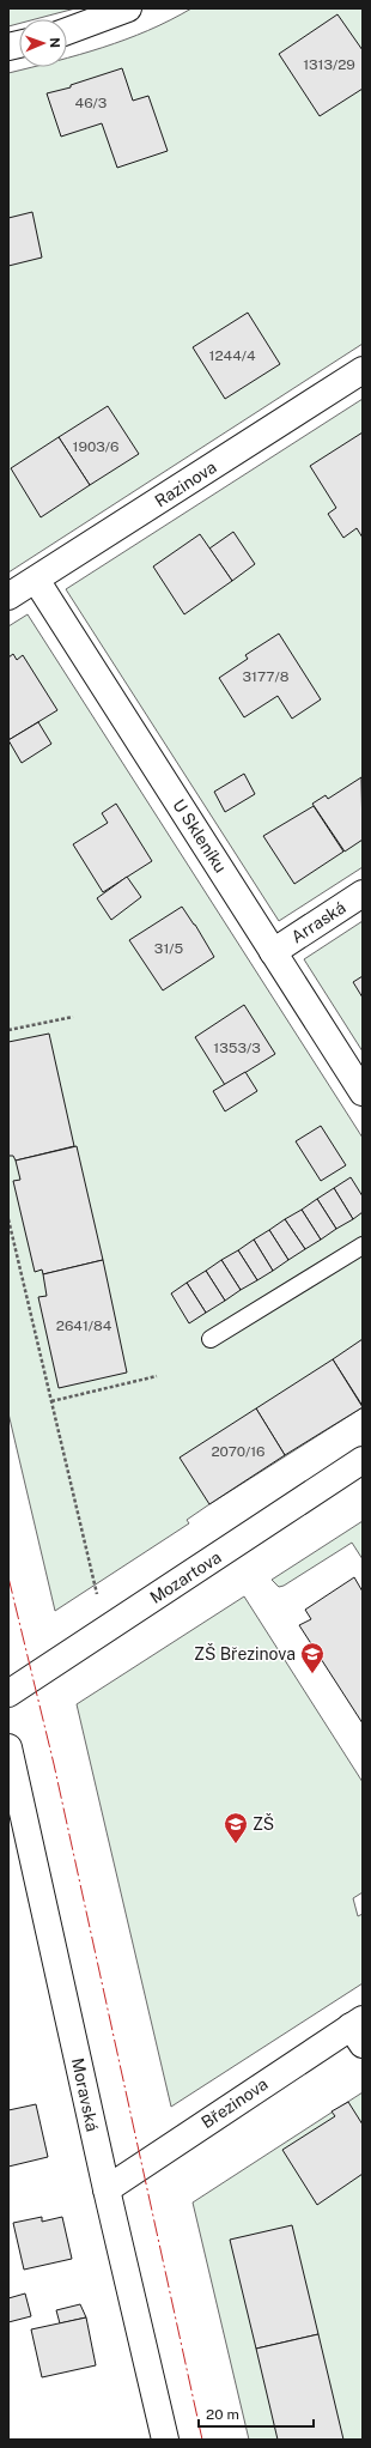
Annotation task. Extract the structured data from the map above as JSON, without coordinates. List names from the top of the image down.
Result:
{
  "streets": {
    "street": [
      "Razinova",
      "U Skleníku",
      "Arraská",
      "Mozartova",
      "Moravská",
      "Březinova"
    ]
  },
  "crossings": [
    ["Razinova", "U Skleníku"],
    ["U Skleníku", "Arraská"],
    ["Moravská", "Březinova"]
  ],
  "places": {
    "school or university": ["ZŠ Březinova", "ZŠ"]
  },
  "house_numbers": [
    "1313/29",
    "46/3",
    "1244/4",
    "1903/6",
    "3177/8",
    "31/5",
    "1353/3",
    "2641/84",
    "2070/16"
  ],
  "scale_bar": "20 m",
  "north": "right"
}
